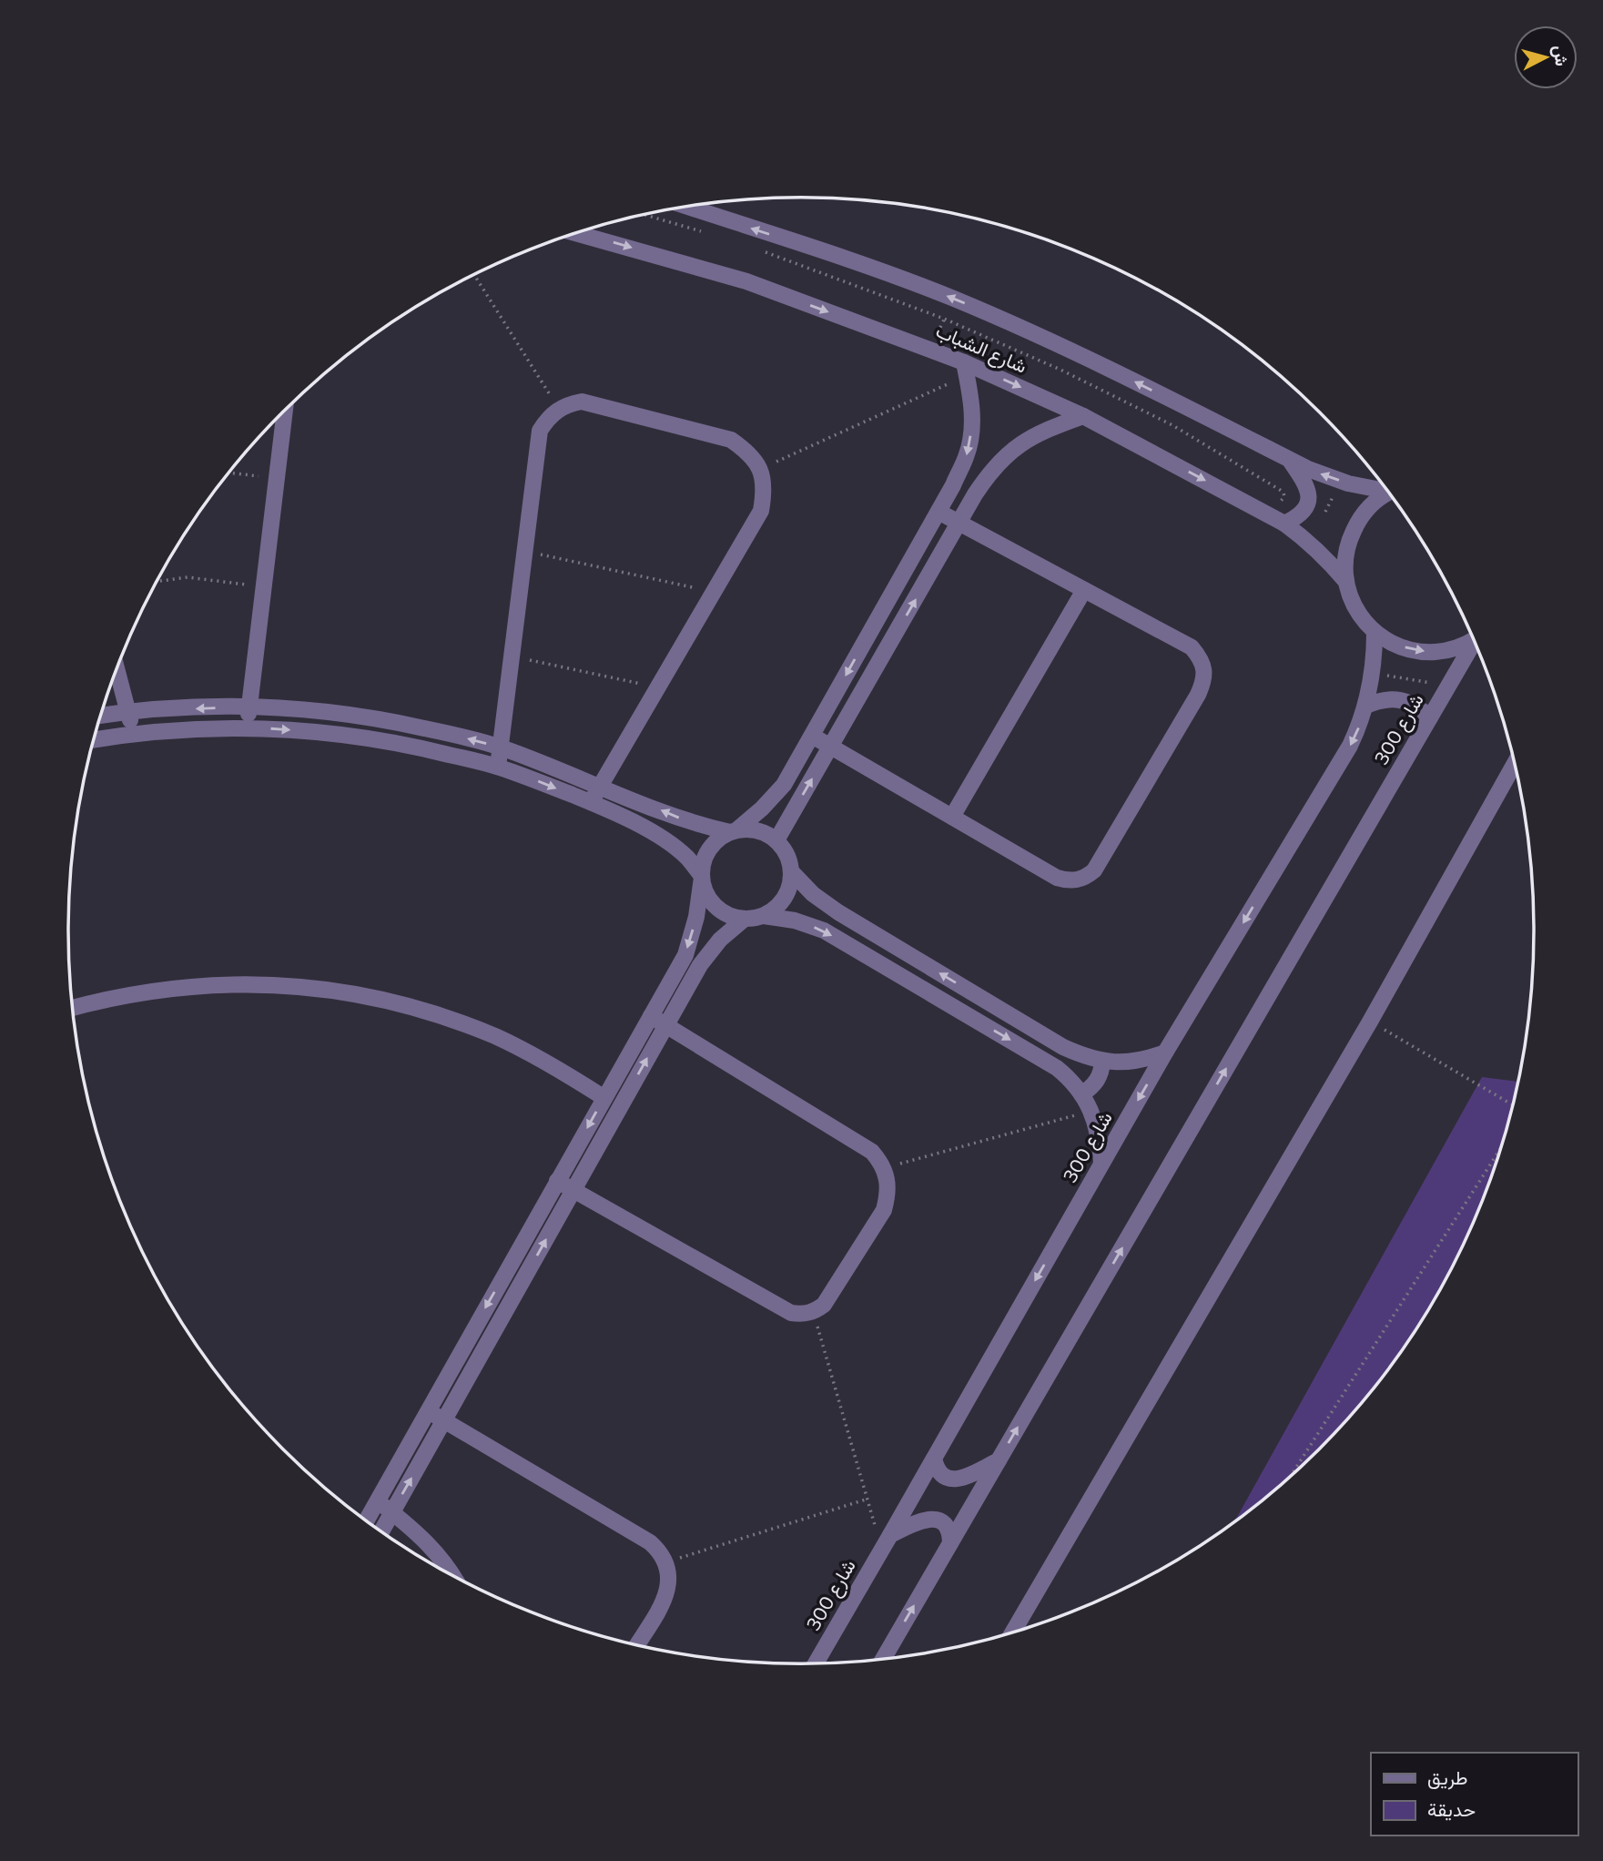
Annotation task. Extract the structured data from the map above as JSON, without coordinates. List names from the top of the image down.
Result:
{
  "streets": {
    "street": ["شارع الشباب", "شارع 300"]
  },
  "legend": ["طريق", "حديقة"],
  "north": "right"
}
